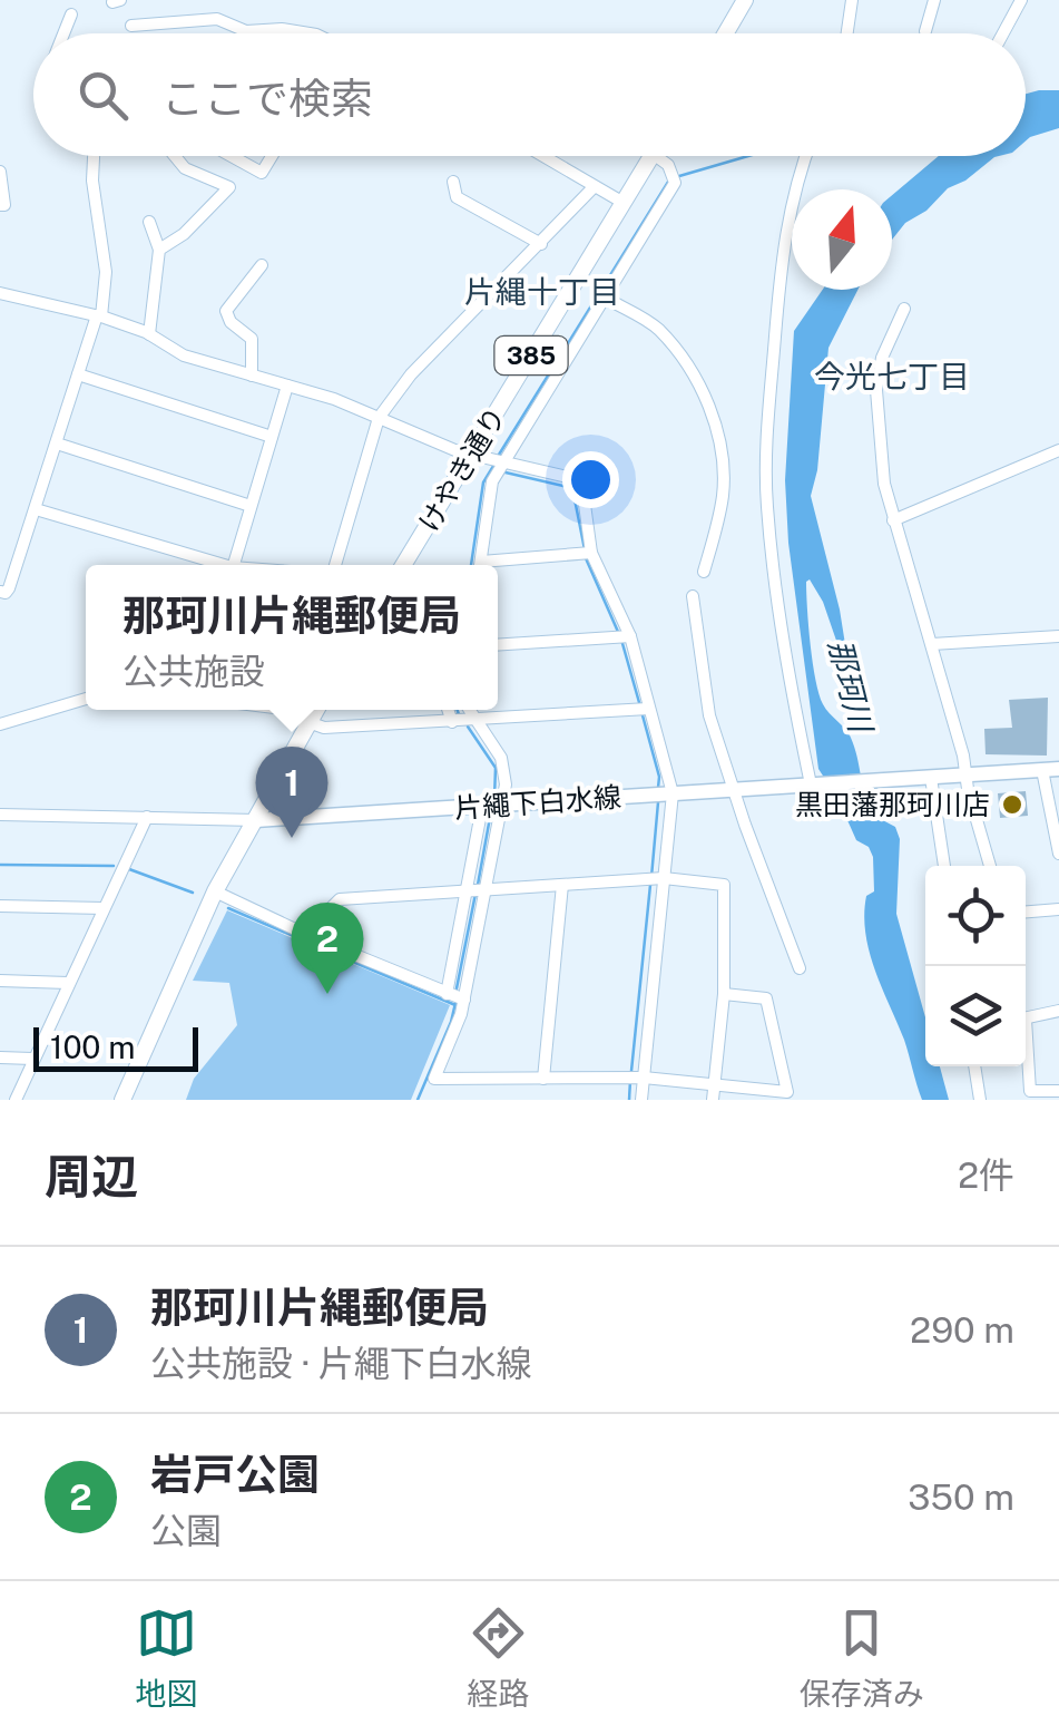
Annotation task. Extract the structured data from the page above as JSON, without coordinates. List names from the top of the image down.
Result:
{
  "streets": {
    "highway": ["385", "けやき通り"],
    "main road": ["片繩下白水線"]
  },
  "districts": ["片縄十丁目", "今光七丁目"],
  "water": ["那珂川"],
  "places": ["黒田藩那珂川店"],
  "scale_bar": "100 m",
  "north": "top",
  "page": {
    "search": "ここで検索",
    "popup": ["那珂川片縄郵便局", "公共施設"],
    "pins": ["1", "2"],
    "scale": "100 m",
    "heading": ["周辺", "2件"],
    "list": [
      {
        "mark": "1",
        "name": "那珂川片縄郵便局",
        "note": "公共施設 · 片繩下白水線",
        "value": "290 m"
      },
      {
        "mark": "2",
        "name": "岩戸公園",
        "note": "公園",
        "value": "350 m"
      }
    ],
    "nav": ["地図", "経路", "保存済み"]
  }
}
